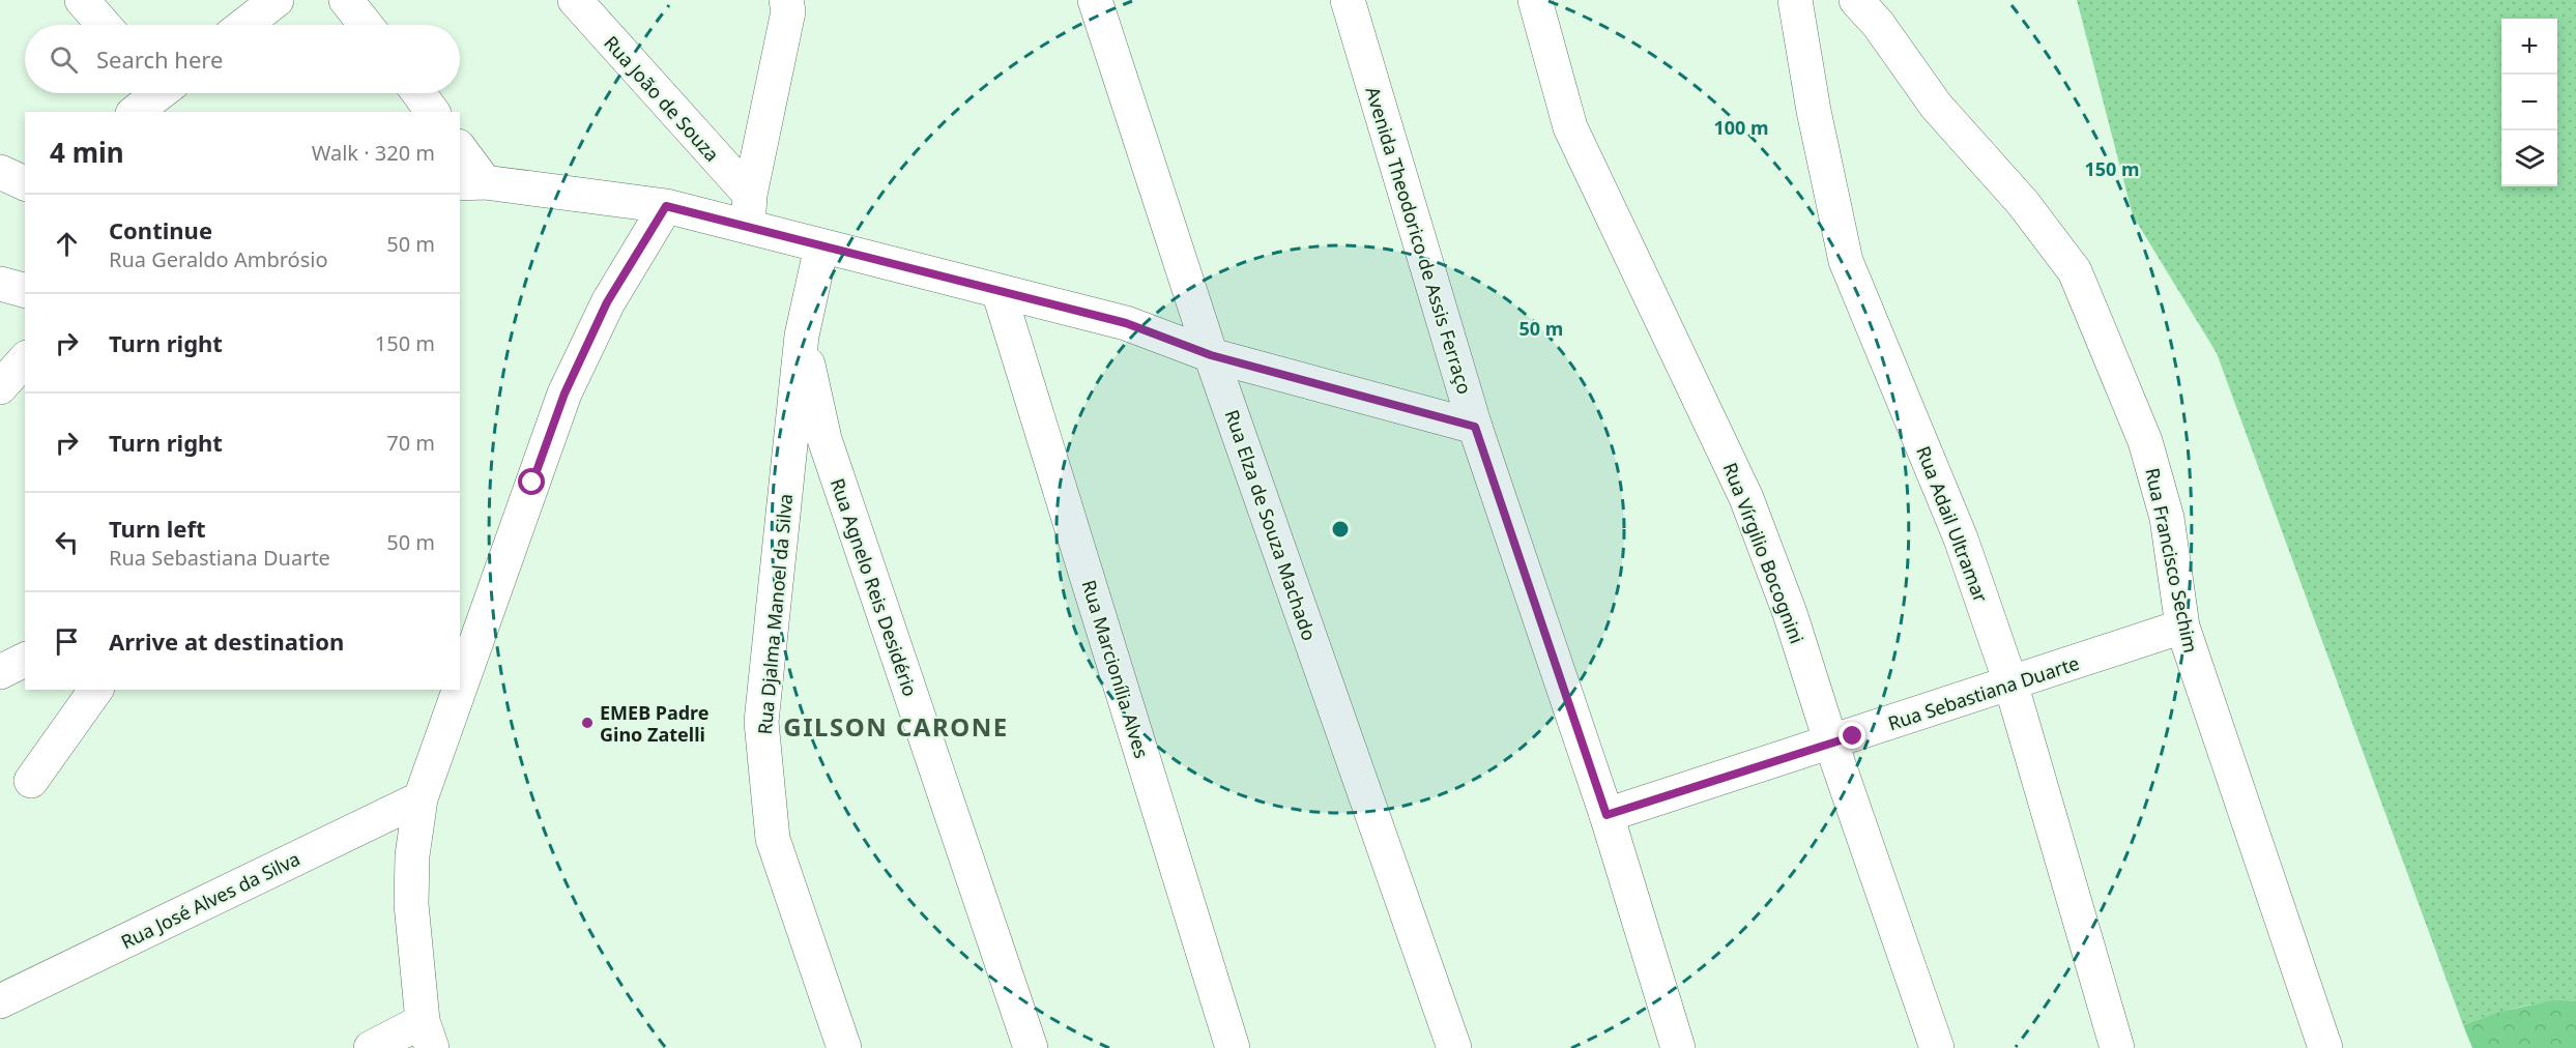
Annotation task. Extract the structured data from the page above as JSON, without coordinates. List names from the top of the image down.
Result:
{
  "streets": {
    "street": [
      "Rua João de Souza",
      "Avenida Theodorico de Assis Ferraço",
      "Rua Adail Ultramar",
      "Rua Elza de Souza Machado",
      "Rua Vírgilio Bocognini",
      "Rua Francisco Sechim",
      "Rua Agnelo Reis Desidério",
      "Rua Djalma Manoel da Silva",
      "Rua Marcionília Alves",
      "Rua Sebastiana Duarte",
      "Rua José Alves da Silva"
    ]
  },
  "crossings": [
    ["Avenida Theodorico de Assis Ferraço", "Rua Sebastiana Duarte"],
    ["Rua Adail Ultramar", "Rua Sebastiana Duarte"],
    ["Rua Vírgilio Bocognini", "Rua Sebastiana Duarte"],
    ["Rua Francisco Sechim", "Rua Sebastiana Duarte"],
    ["Rua Agnelo Reis Desidério", "Rua Djalma Manoel da Silva"]
  ],
  "districts": ["GILSON CARONE"],
  "places": ["EMEB Padre Gino Zatelli"],
  "page": {
    "map_buttons": ["+", "−"],
    "search": "Search here",
    "heading": ["4 min", "Walk · 320 m"],
    "list": [
      ["Continue", "Rua Geraldo Ambrósio", "50 m"],
      ["Turn right", "150 m"],
      ["Turn right", "70 m"],
      ["Turn left", "Rua Sebastiana Duarte", "50 m"],
      "Arrive at destination"
    ]
  },
  "rings": ["100 m", "150 m", "50 m"]
}
